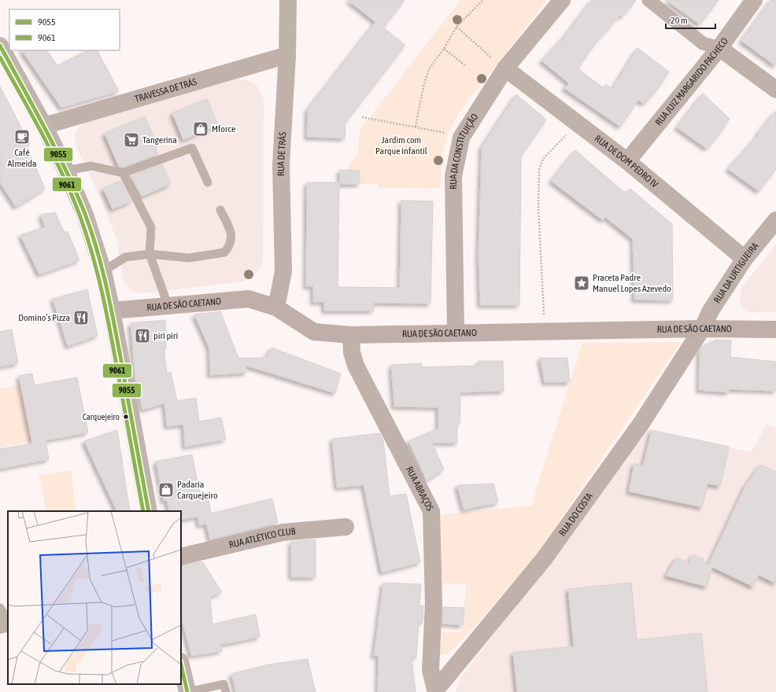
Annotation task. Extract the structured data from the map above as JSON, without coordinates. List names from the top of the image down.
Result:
{
  "streets": {
    "main road": ["RUA DE SÃO CAETANO"],
    "street": [
      "RUA JUIZ MARGARIDO PACHECO",
      "TRAVESSA DE TRÁS",
      "RUA DA CONSTITUIÇÃO",
      "RUA DE TRÁS",
      "RUA DE DOM PEDRO IV",
      "RUA DA URTIGUEIRA",
      "RUA ABRAÇOS",
      "RUA DO COSTA",
      "RUA ATLÉTICO CLUB"
    ]
  },
  "crossings": [
    ["RUA JUIZ MARGARIDO PACHECO", "RUA DE DOM PEDRO IV"],
    ["TRAVESSA DE TRÁS", "RUA DE TRÁS"],
    ["RUA DA CONSTITUIÇÃO", "RUA DE DOM PEDRO IV"],
    ["RUA DA CONSTITUIÇÃO", "RUA DE SÃO CAETANO"],
    ["RUA DE TRÁS", "RUA DE SÃO CAETANO"],
    ["RUA DE DOM PEDRO IV", "RUA DA URTIGUEIRA"],
    ["RUA DA URTIGUEIRA", "RUA DE SÃO CAETANO"],
    ["RUA DA URTIGUEIRA", "RUA DO COSTA"],
    ["RUA DE SÃO CAETANO", "RUA ABRAÇOS"],
    ["RUA DE SÃO CAETANO", "RUA DO COSTA"],
    ["RUA ABRAÇOS", "RUA DO COSTA"]
  ],
  "parks": ["Jardim com Parque infantil"],
  "places": {
    "shop": ["Mforce", "Padaria Carquejeiro"],
    "cafe": ["Café Almeida"],
    "supermarket": ["Tangerina"],
    "place": ["Praceta Padre Manuel Lopes Azevedo"],
    "restaurant": ["Domino’s Pizza", "piri piri"],
    "other": ["Carquejeiro"]
  },
  "lines": ["transit line 9055", "transit line 9061"],
  "legend": ["9055", "9061"],
  "scale_bar": "20 m"
}
